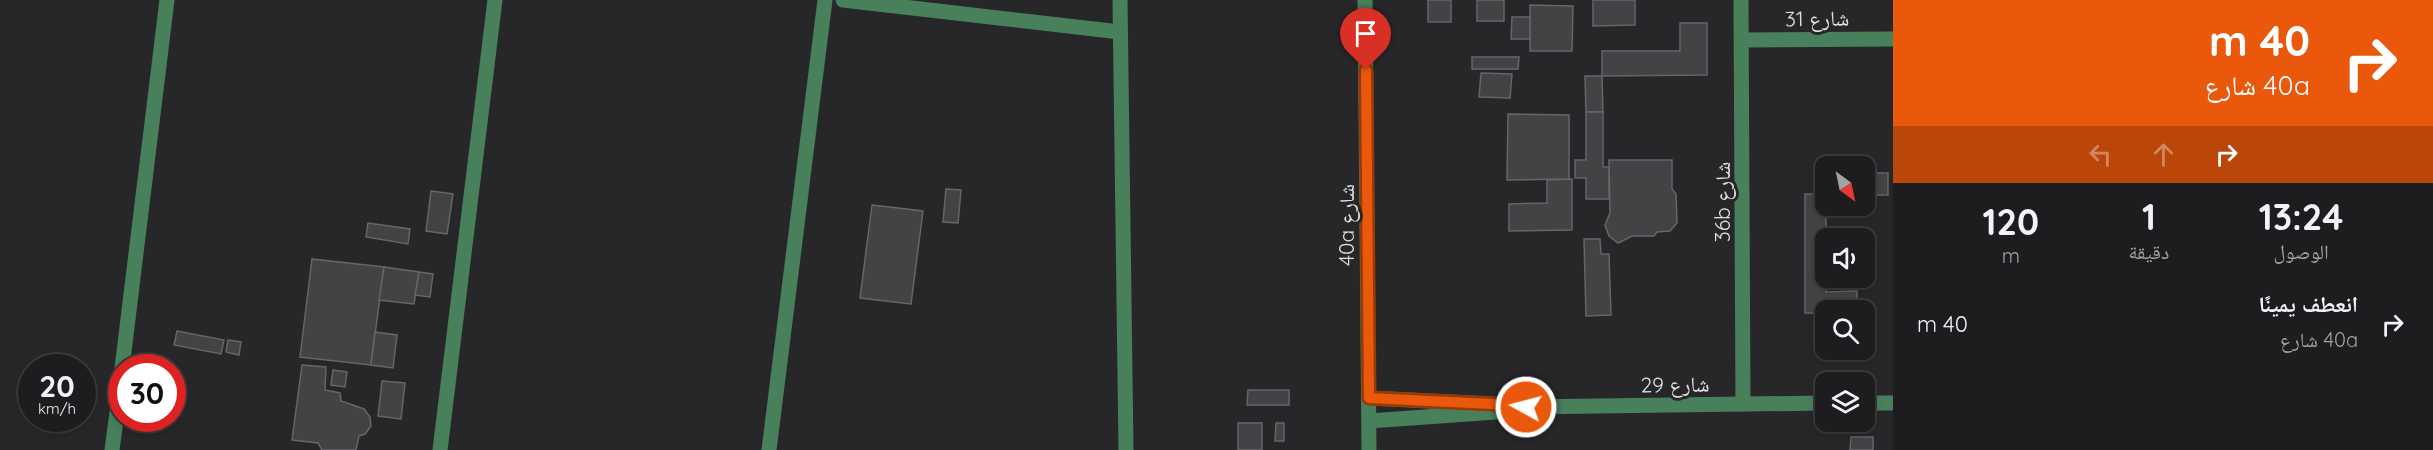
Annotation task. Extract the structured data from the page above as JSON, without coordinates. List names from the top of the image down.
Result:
{
  "streets": {
    "street": [
      "شارع 31",
      "36b شارع",
      "40a شارع",
      "شارع 29"
    ]
  },
  "crossings": [
    ["شارع 31", "36b شارع"],
    ["36b شارع", "شارع 29"],
    ["40a شارع", "شارع 29"]
  ],
  "north": "bottom right",
  "page": {
    "turn": ["40 m", "40a شارع"],
    "eta": [
      "13:24",
      "الوصول",
      "1",
      "دقيقة",
      "120",
      "m"
    ],
    "list": [
      {
        "name": "انعطف يمينًا",
        "note": "40a شارع",
        "value": "40 m"
      }
    ],
    "speed": "20 km/h",
    "limit": "30"
  }
}
